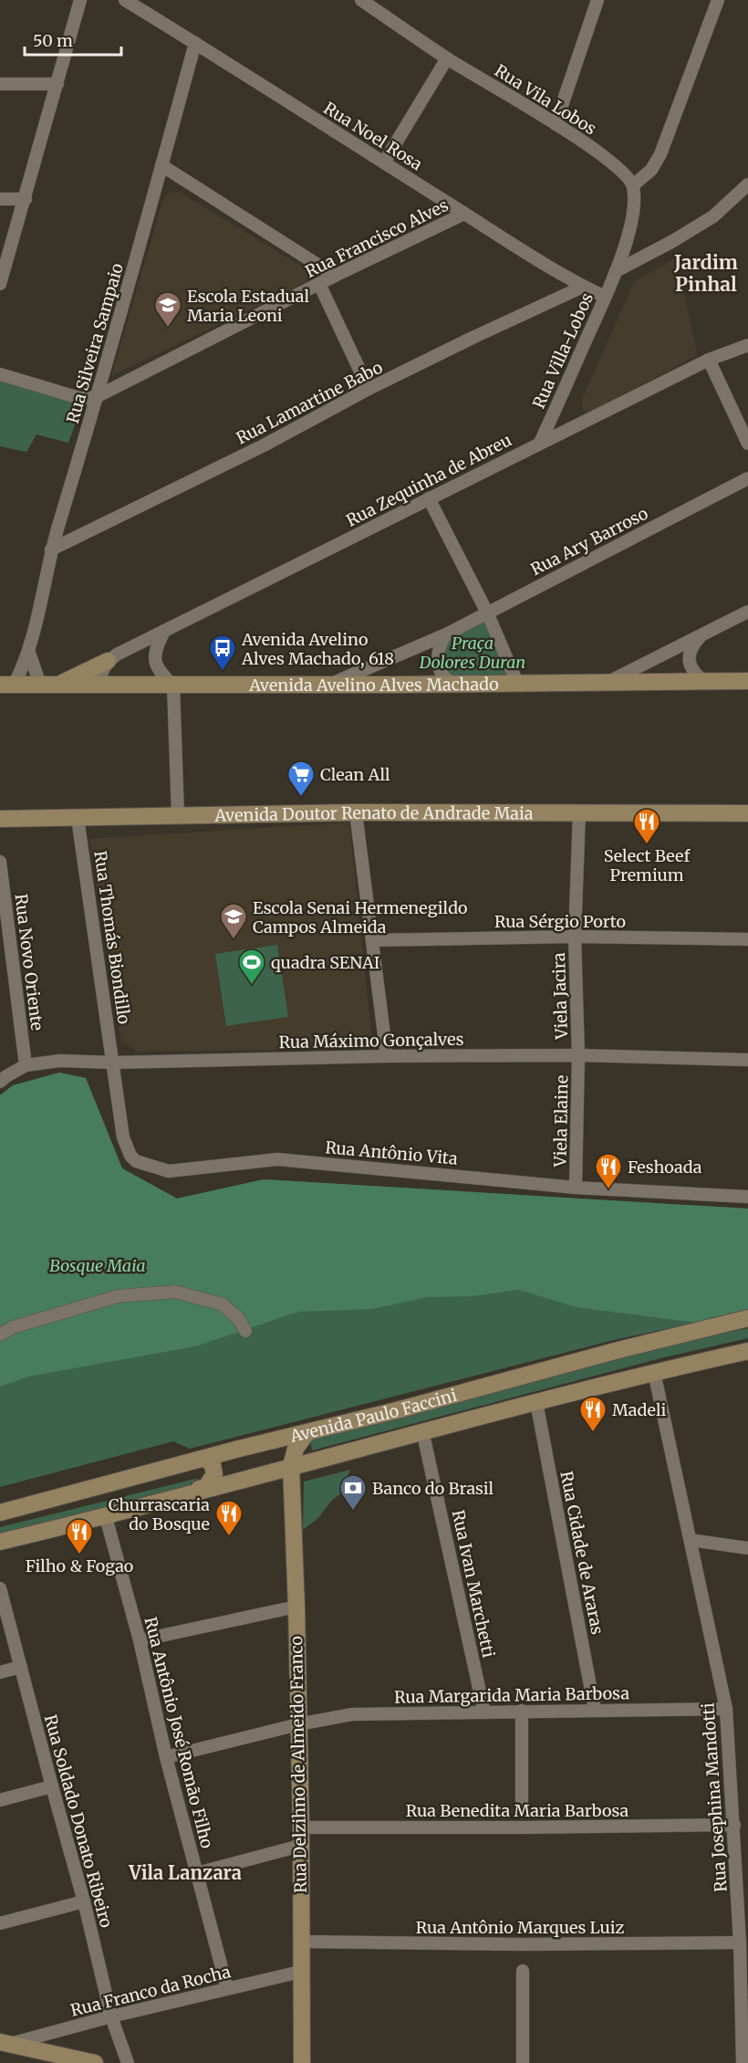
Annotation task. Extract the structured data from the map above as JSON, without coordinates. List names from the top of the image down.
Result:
{
  "streets": {
    "street": [
      "Rua Vila Lobos",
      "Rua Noel Rosa",
      "Rua Francisco Alves",
      "Rua Silveira Sampaio",
      "Rua Villa-Lobos",
      "Rua Lamartine Babo",
      "Rua Zequinha de Abreu",
      "Rua Ary Barroso",
      "Avenida Avelino Alves Machado",
      "Avenida Doutor Renato de Andrade Maia",
      "Rua Sérgio Porto",
      "Rua Thomás Biondillo",
      "Rua Novo Oriente",
      "Viela Jacira",
      "Rua Máximo Gonçalves",
      "Viela Elaine",
      "Rua Antônio Vita",
      "Avenida Paulo Faccini",
      "Rua Cidade de Araras",
      "Rua Ivan Marchetti",
      "Rua Margarida Maria Barbosa",
      "Rua Antônio José Romão Filho",
      "Rua Delzihno de Almeido Franco",
      "Rua Josephina Mandotti",
      "Rua Benedita Maria Barbosa",
      "Rua Soldado Donato Ribeiro",
      "Rua Antônio Marques Luiz",
      "Rua Franco da Rocha"
    ]
  },
  "crossings": [
    ["Rua Noel Rosa", "Rua Francisco Alves"],
    ["Rua Noel Rosa", "Rua Silveira Sampaio"],
    ["Rua Noel Rosa", "Rua Villa-Lobos"],
    ["Rua Noel Rosa", "Rua Lamartine Babo"],
    ["Rua Francisco Alves", "Rua Silveira Sampaio"],
    ["Rua Silveira Sampaio", "Rua Lamartine Babo"],
    ["Rua Silveira Sampaio", "Avenida Avelino Alves Machado"],
    ["Rua Villa-Lobos", "Rua Zequinha de Abreu"],
    ["Rua Ary Barroso", "Avenida Avelino Alves Machado"],
    ["Avenida Doutor Renato de Andrade Maia", "Rua Thomás Biondillo"],
    ["Avenida Doutor Renato de Andrade Maia", "Viela Jacira"],
    ["Rua Sérgio Porto", "Viela Jacira"],
    ["Rua Thomás Biondillo", "Rua Máximo Gonçalves"],
    ["Rua Thomás Biondillo", "Rua Antônio Vita"],
    ["Rua Novo Oriente", "Rua Máximo Gonçalves"],
    ["Viela Jacira", "Rua Máximo Gonçalves"],
    ["Viela Jacira", "Viela Elaine"],
    ["Rua Máximo Gonçalves", "Viela Elaine"],
    ["Rua Máximo Gonçalves", "Rua Antônio Vita"],
    ["Viela Elaine", "Rua Antônio Vita"],
    ["Avenida Paulo Faccini", "Rua Cidade de Araras"],
    ["Avenida Paulo Faccini", "Rua Ivan Marchetti"],
    ["Avenida Paulo Faccini", "Rua Antônio José Romão Filho"],
    ["Avenida Paulo Faccini", "Rua Delzihno de Almeido Franco"],
    ["Avenida Paulo Faccini", "Rua Josephina Mandotti"],
    ["Rua Cidade de Araras", "Rua Margarida Maria Barbosa"],
    ["Rua Ivan Marchetti", "Rua Margarida Maria Barbosa"],
    ["Rua Margarida Maria Barbosa", "Rua Antônio José Romão Filho"],
    ["Rua Margarida Maria Barbosa", "Rua Delzihno de Almeido Franco"],
    ["Rua Margarida Maria Barbosa", "Rua Josephina Mandotti"],
    ["Rua Antônio José Romão Filho", "Rua Franco da Rocha"],
    ["Rua Delzihno de Almeido Franco", "Rua Benedita Maria Barbosa"],
    ["Rua Delzihno de Almeido Franco", "Rua Antônio Marques Luiz"],
    ["Rua Delzihno de Almeido Franco", "Rua Franco da Rocha"],
    ["Rua Josephina Mandotti", "Rua Benedita Maria Barbosa"],
    ["Rua Josephina Mandotti", "Rua Antônio Marques Luiz"],
    ["Rua Soldado Donato Ribeiro", "Rua Franco da Rocha"]
  ],
  "districts": ["Jardim Pinhal", "Vila Lanzara"],
  "parks": ["Praça Dolores Duran", "Bosque Maia"],
  "places": {
    "school or university": ["Escola Estadual Maria Leoni", "Escola Senai Hermenegildo Campos Almeida"],
    "bus stop": ["Avenida Avelino Alves Machado, 618"],
    "supermarket": ["Clean All"],
    "restaurant": [
      "Select Beef Premium",
      "Feshoada",
      "Madeli",
      "Churrascaria do Bosque",
      "Filho & Fogao"
    ],
    "sports": ["quadra SENAI"],
    "bank": ["Banco do Brasil"]
  },
  "scale_bar": "50 m"
}
